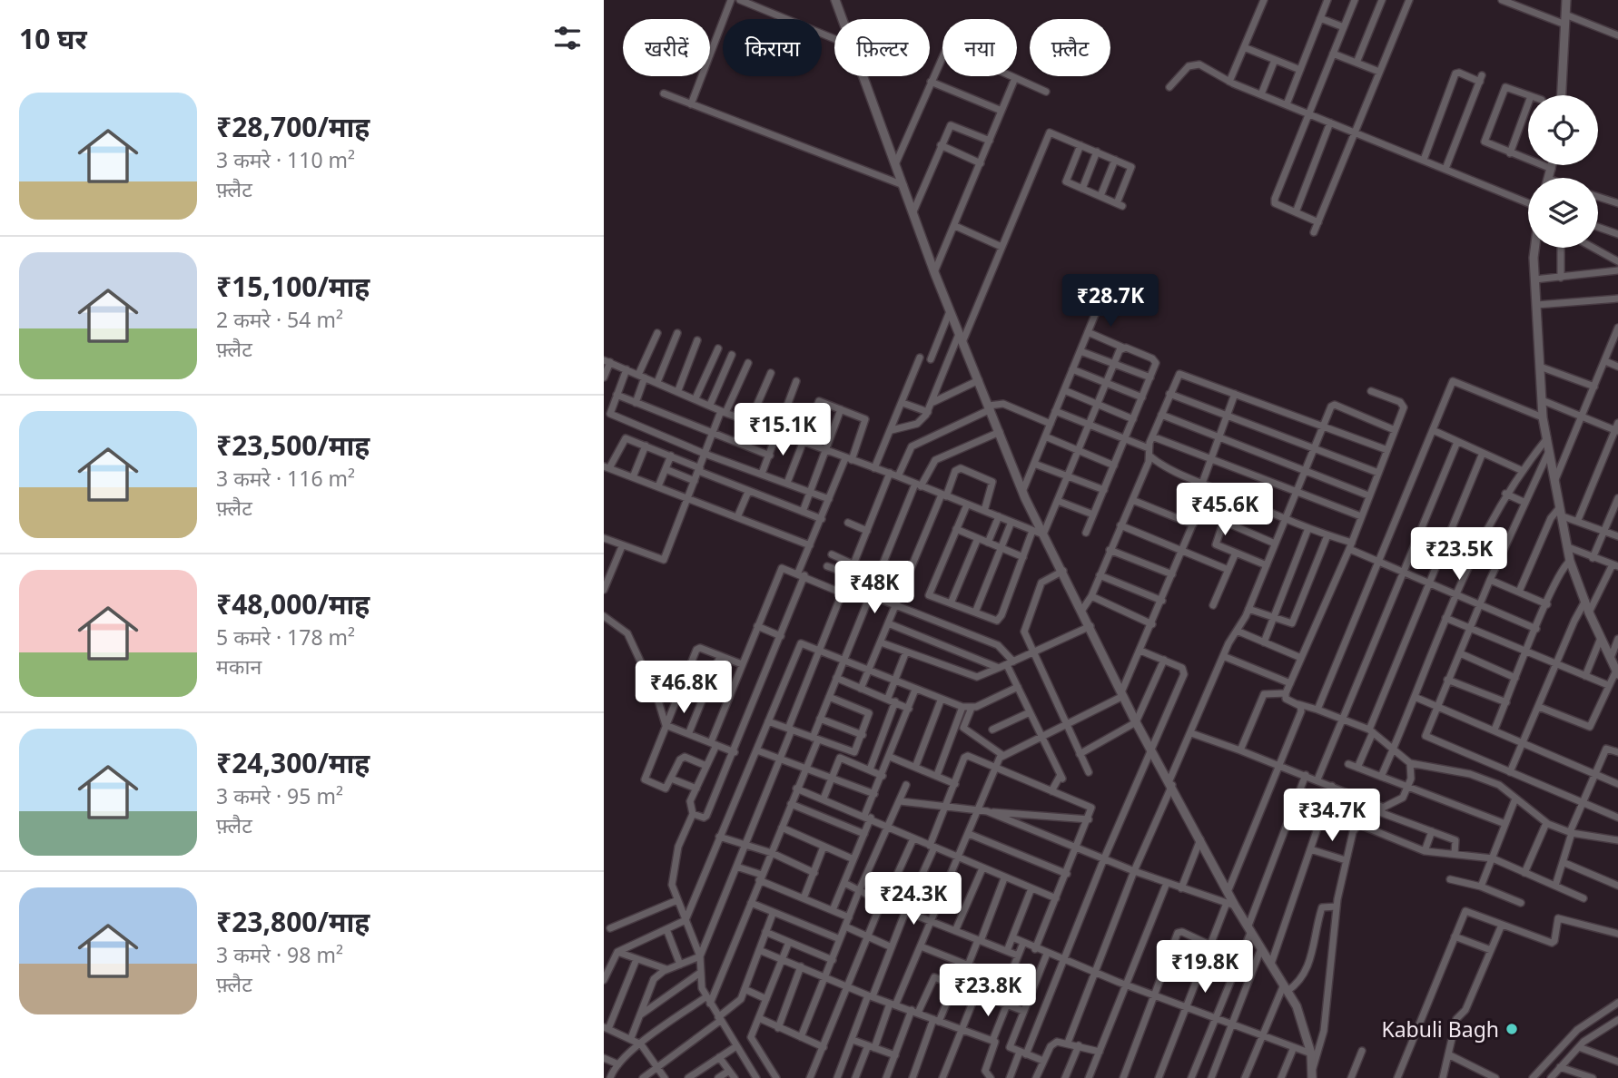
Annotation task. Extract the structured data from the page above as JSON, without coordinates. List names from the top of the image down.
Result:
{
  "places": ["Kabuli Bagh"],
  "page": {
    "heading": "10 घर",
    "chip": [
      "खरीदें",
      "किराया",
      "फ़िल्टर",
      "नया",
      "फ़्लैट"
    ],
    "list": [
      {
        "name": "₹28,700/माह",
        "note": "3 कमरे · 110 m² · फ़्लैट"
      },
      {
        "name": "₹15,100/माह",
        "note": "2 कमरे · 54 m² · फ़्लैट"
      },
      {
        "name": "₹23,500/माह",
        "note": "3 कमरे · 116 m² · फ़्लैट"
      },
      {
        "name": "₹48,000/माह",
        "note": "5 कमरे · 178 m² · मकान"
      },
      {
        "name": "₹24,300/माह",
        "note": "3 कमरे · 95 m² · फ़्लैट"
      },
      {
        "name": "₹23,800/माह",
        "note": "3 कमरे · 98 m² · फ़्लैट"
      }
    ],
    "price": [
      "₹28.7K",
      "₹15.1K",
      "₹45.6K",
      "₹23.5K",
      "₹48K",
      "₹46.8K",
      "₹34.7K",
      "₹24.3K",
      "₹19.8K",
      "₹23.8K"
    ]
  }
}
